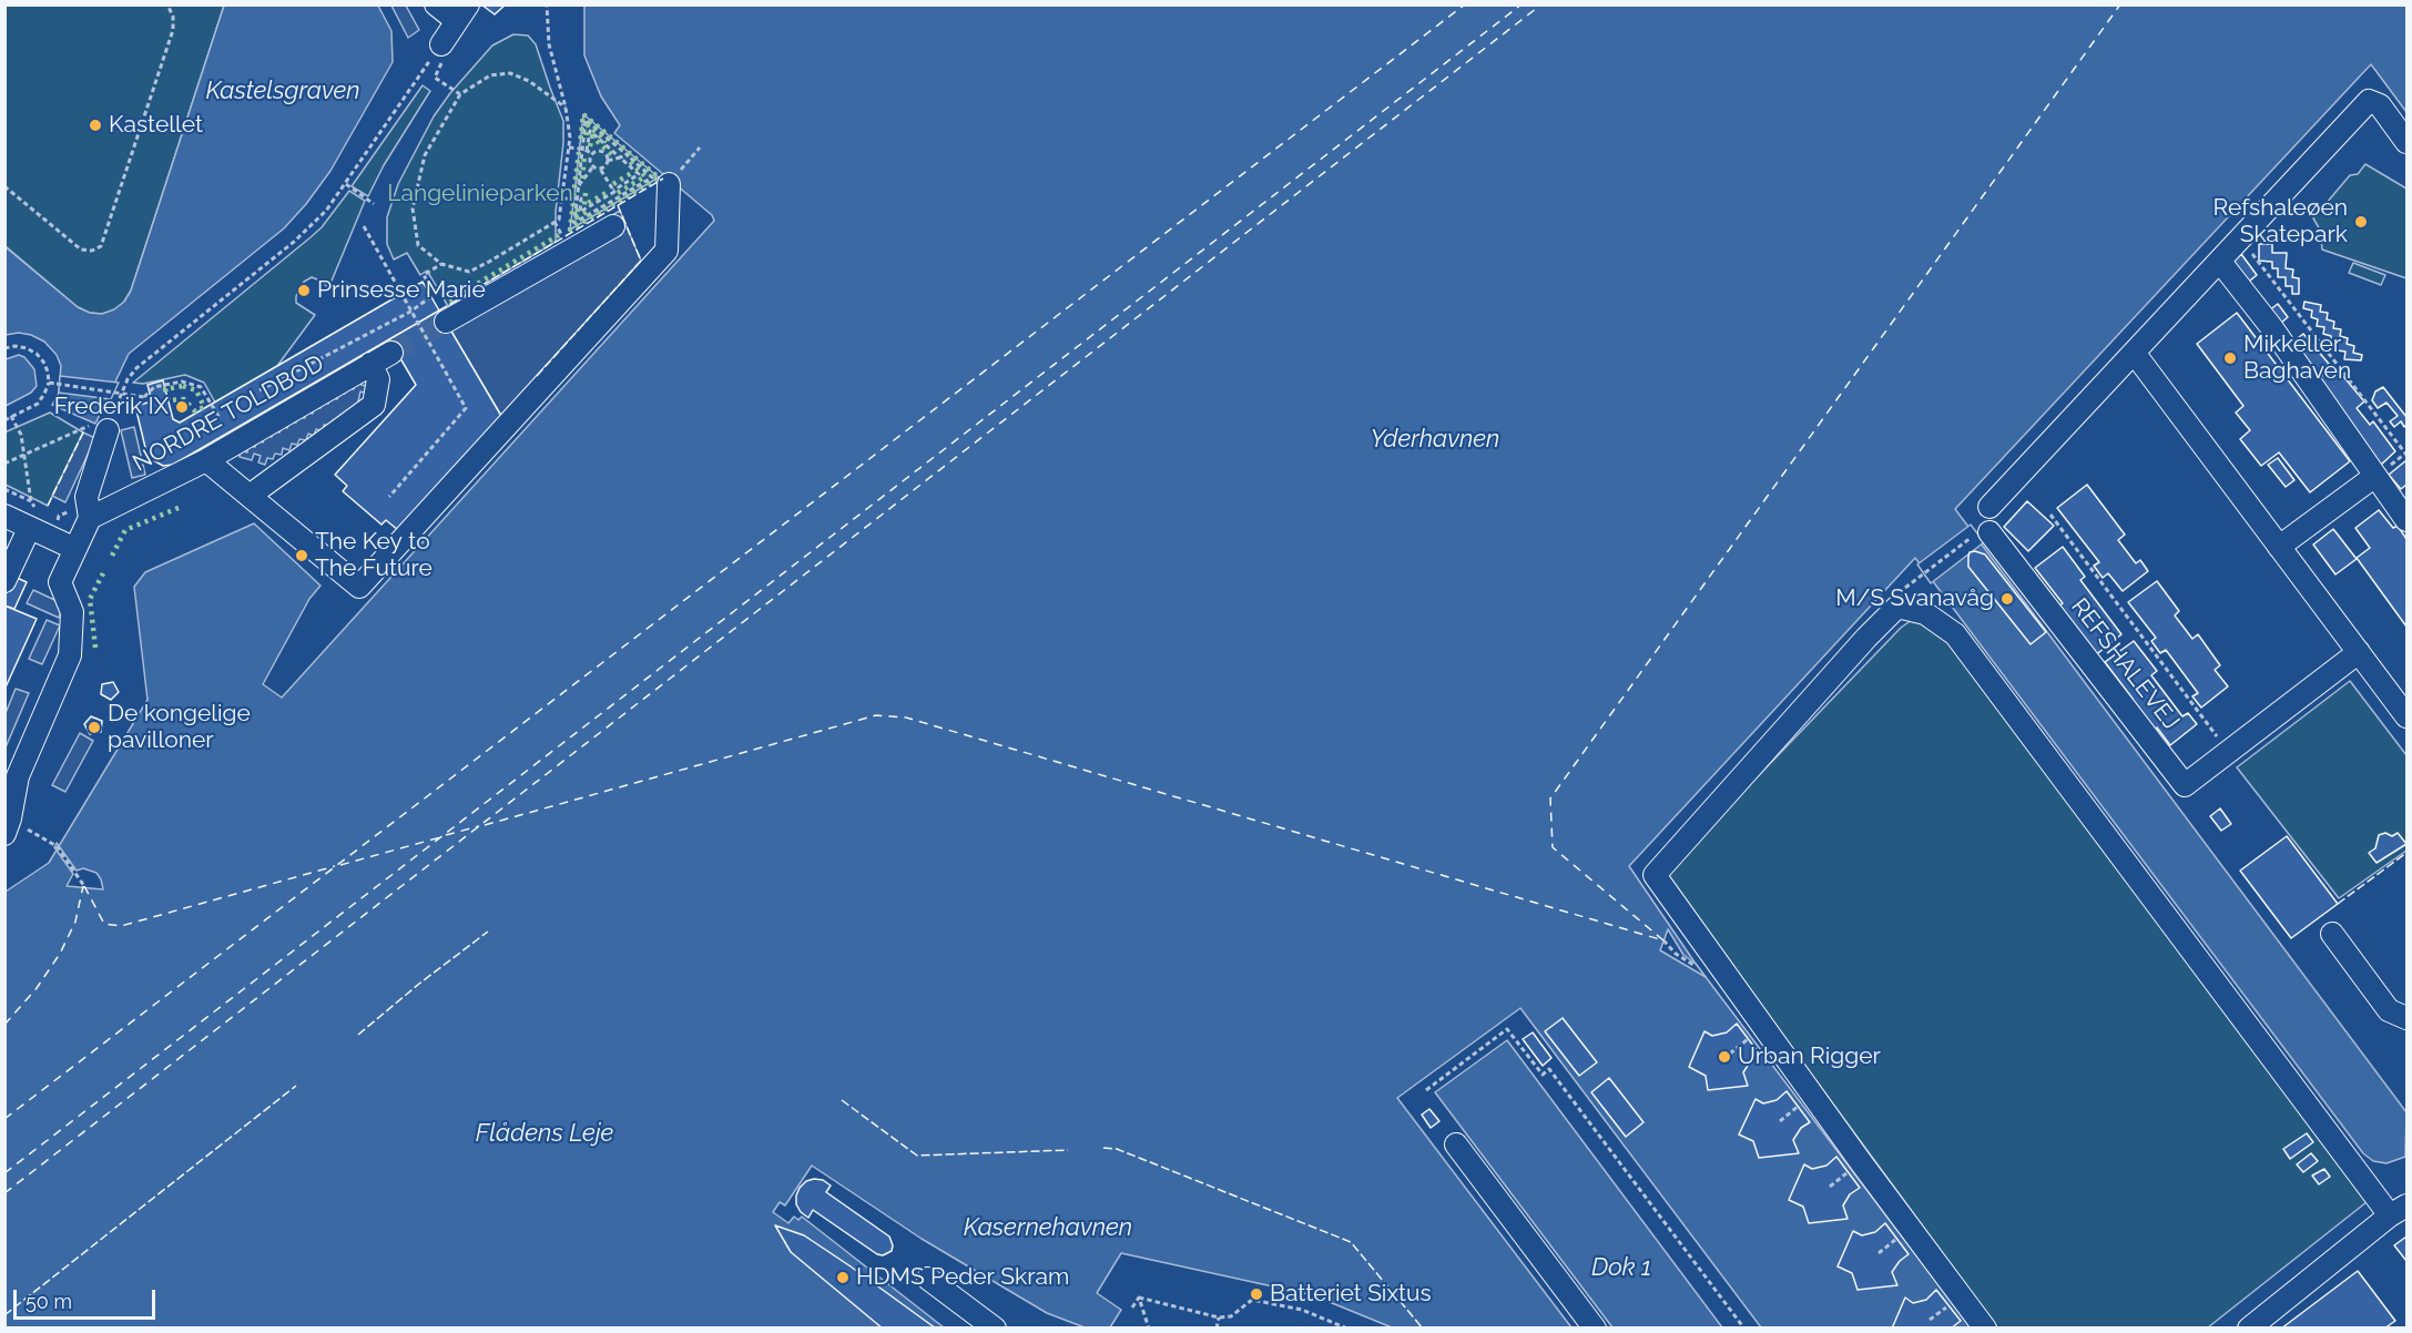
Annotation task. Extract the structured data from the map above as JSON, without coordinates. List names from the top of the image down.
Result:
{
  "streets": {
    "street": ["NORDRE TOLDBOD", "REFSHALEVEJ"]
  },
  "water": [
    "Kastelsgraven",
    "Yderhavnen",
    "Flådens Leje",
    "Kasernehavnen",
    "Dok 1"
  ],
  "parks": ["Langelinieparken"],
  "places": [
    "Kastellet",
    "Refshaleøen Skatepark",
    "Prinsesse Marie",
    "Mikkeller Baghaven",
    "Frederik IX",
    "The Key to The Future",
    "M/S Svanavåg",
    "De kongelige pavilloner",
    "Urban Rigger",
    "HDMS Peder Skram",
    "Batteriet Sixtus"
  ],
  "scale_bar": "50 m"
}
